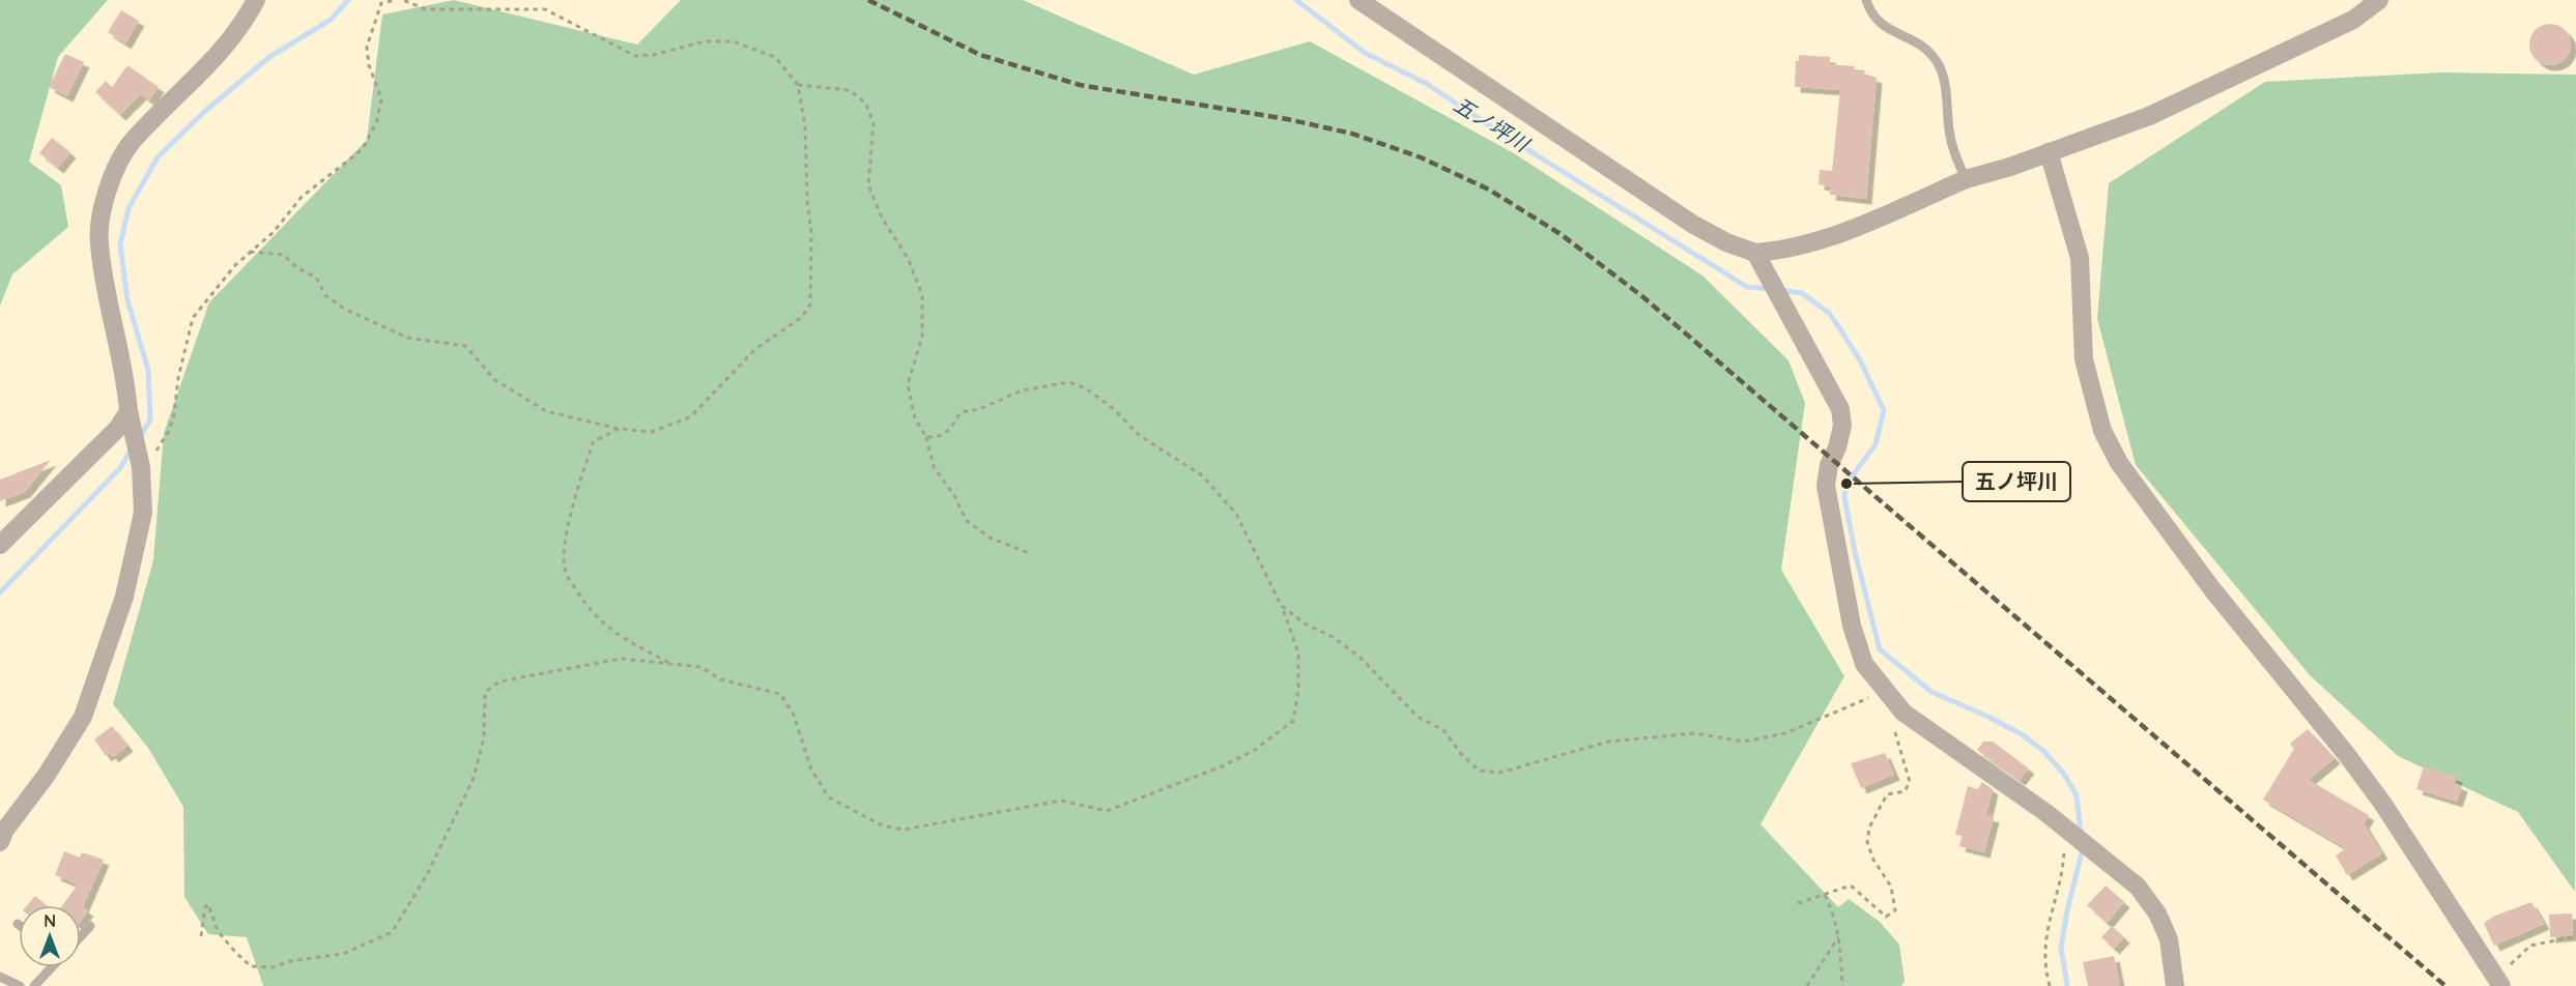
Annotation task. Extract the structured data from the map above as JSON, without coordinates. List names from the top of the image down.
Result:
{
  "water": ["五ノ坪川"],
  "places": ["五ノ坪川"],
  "north": "top"
}
